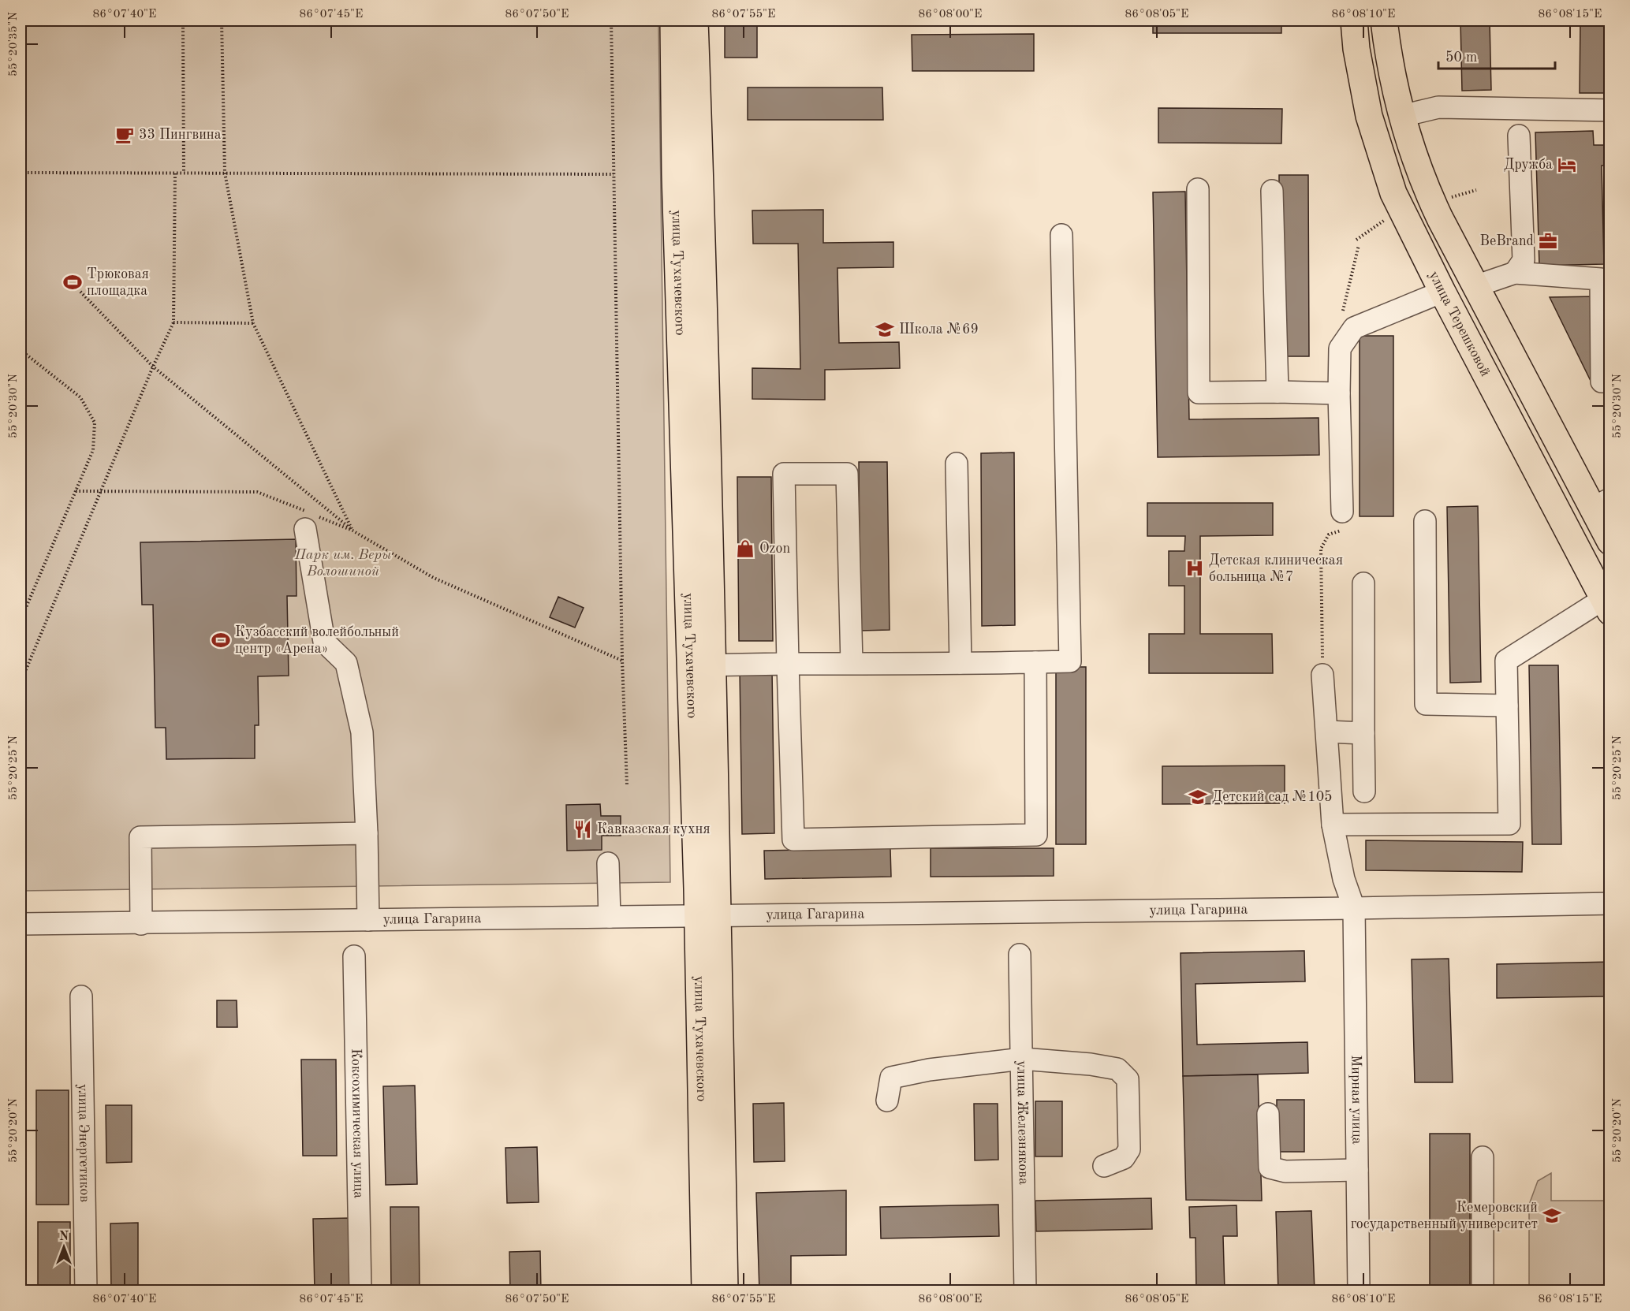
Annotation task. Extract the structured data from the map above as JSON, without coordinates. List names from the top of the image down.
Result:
{
  "streets": {
    "main road": ["улица Тухачевского", "улица Терешковой"],
    "street": [
      "улица Гагарина",
      "Мирная улица",
      "улица Железнякова",
      "Коксохимическая улица",
      "улица Энергетиков"
    ]
  },
  "crossings": [
    ["улица Тухачевского", "улица Гагарина"],
    ["улица Гагарина", "Мирная улица"]
  ],
  "parks": ["Парк им. Веры Волошиной"],
  "places": {
    "cafe": ["33 Пингвина"],
    "hotel": ["Дружба"],
    "office": ["BeBrand"],
    "sports": ["Трюковая площадка", "Кузбасский волейбольный центр «Арена»"],
    "school or university": ["Школа №69", "Детский сад №105", "Кемеровский государственный университет"],
    "shop": ["Ozon"],
    "hospital": ["Детская клиническая больница №7"],
    "restaurant": ["Кавказская кухня"]
  },
  "scale_bar": "50 m",
  "north": "top",
  "coordinates": [
    "86°07'40\"E",
    "86°07'45\"E",
    "86°07'50\"E",
    "86°07'55\"E",
    "86°08'00\"E",
    "86°08'05\"E",
    "86°08'10\"E",
    "86°08'15\"E",
    "55°20'35\"N",
    "55°20'30\"N",
    "55°20'25\"N",
    "55°20'20\"N"
  ]
}
